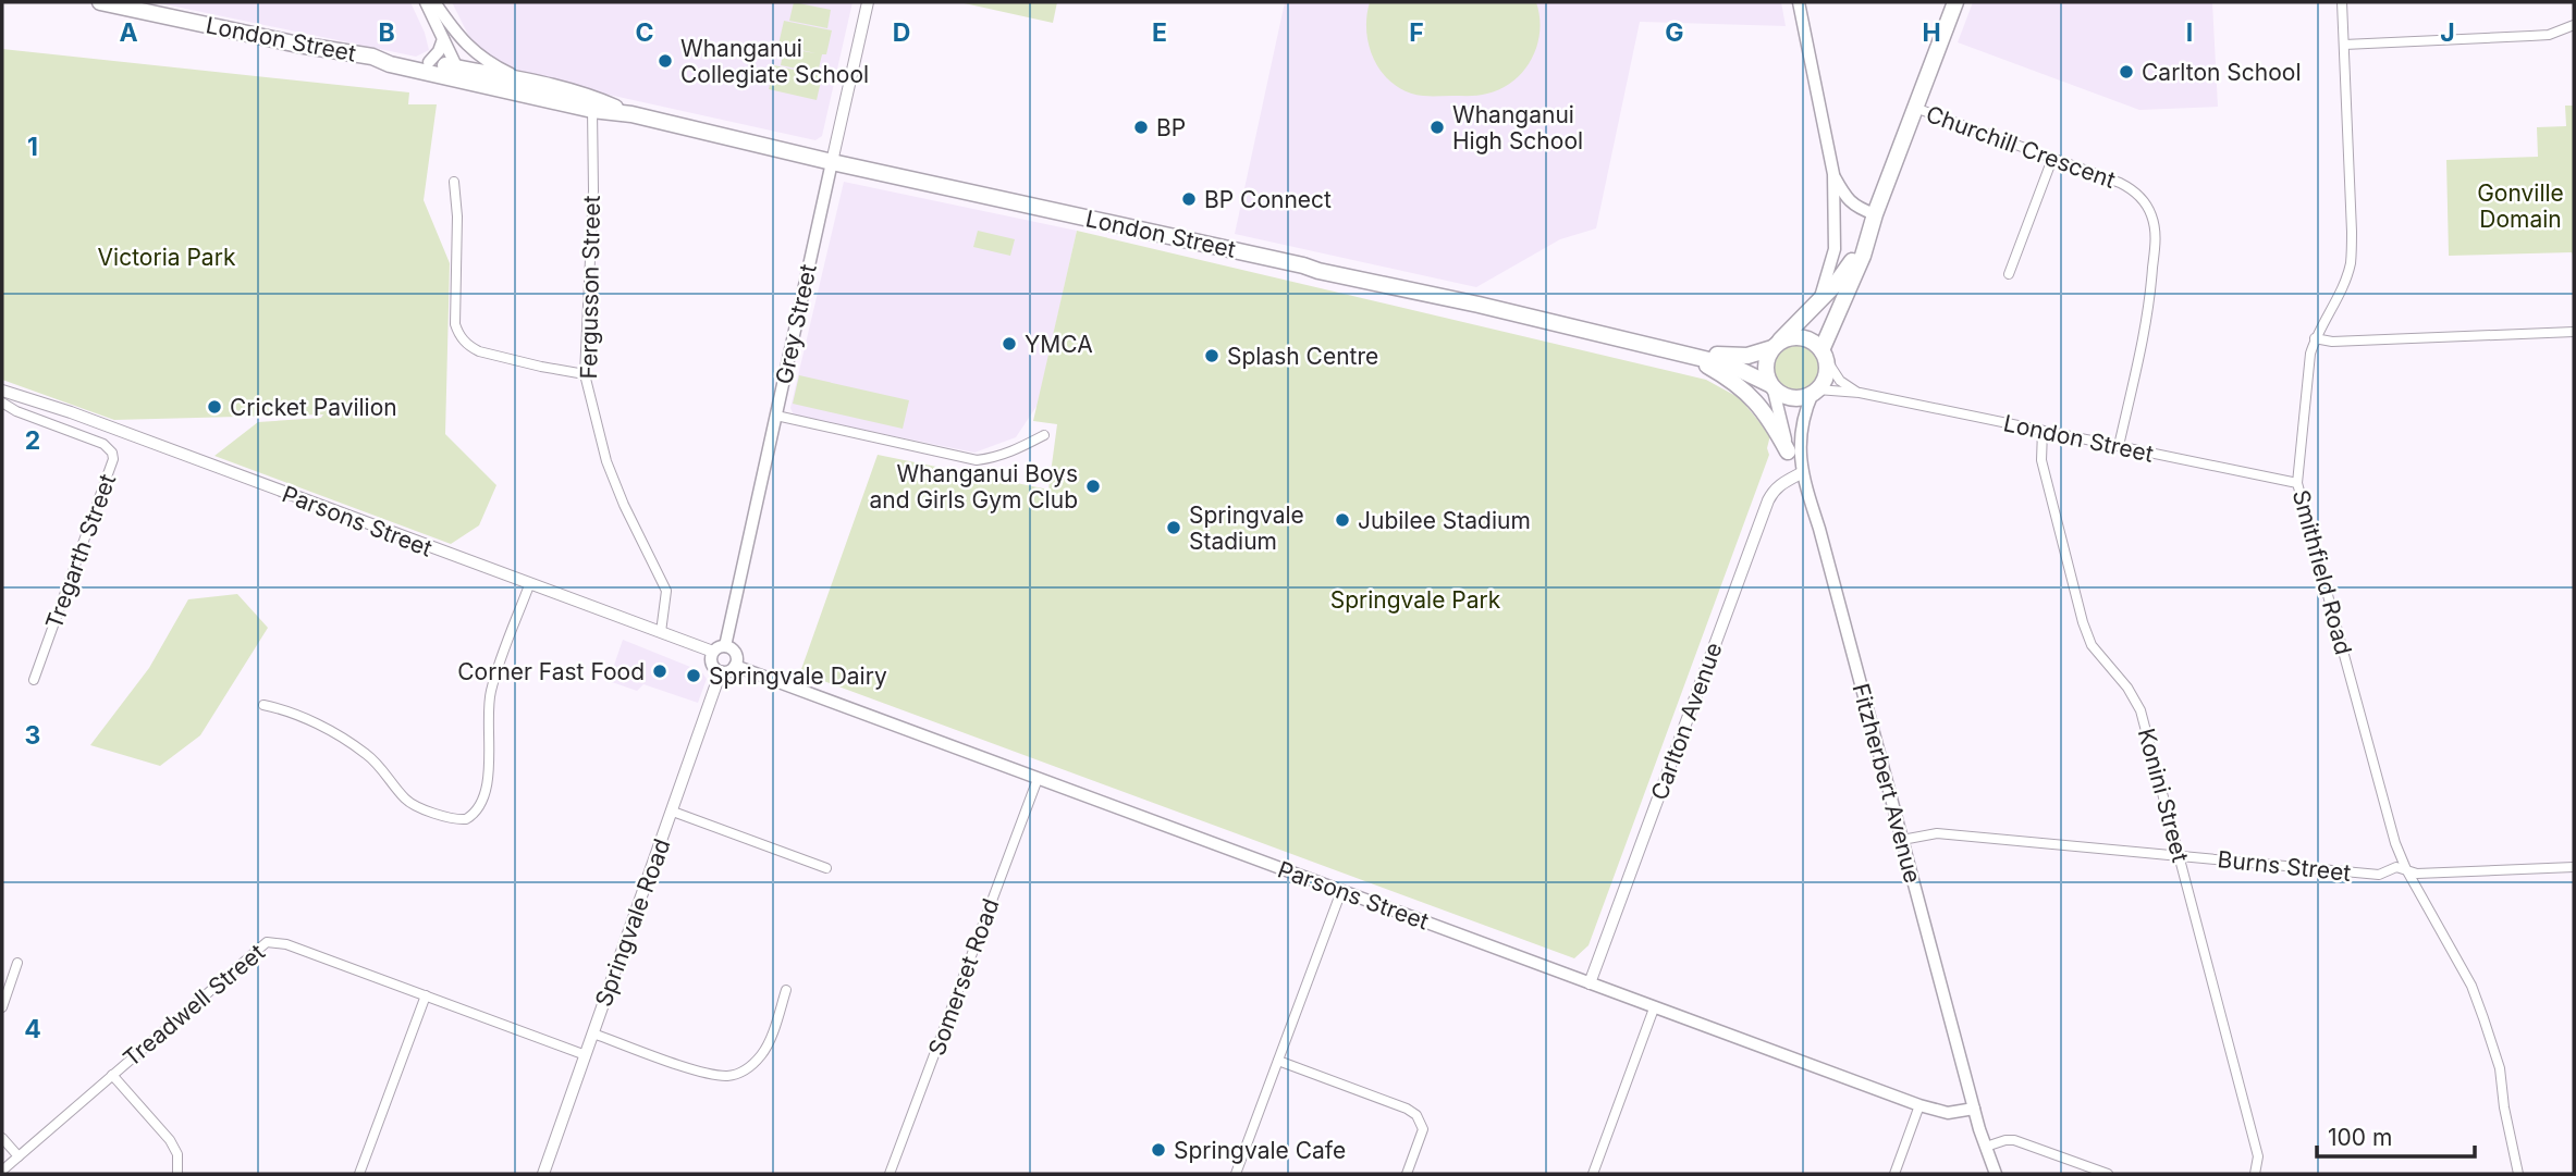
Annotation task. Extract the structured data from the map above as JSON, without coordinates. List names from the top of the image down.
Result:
{
  "streets": {
    "highway": ["London Street"],
    "main road": ["Grey Street", "Parsons Street", "Fitzherbert Avenue"],
    "street": [
      "Churchill Crescent",
      "Fergusson Street",
      "Tregarth Street",
      "Smithfield Road",
      "Carlton Avenue",
      "Konini Street",
      "Burns Street",
      "Springvale Road",
      "Somerset Road",
      "Treadwell Street"
    ]
  },
  "crossings": [
    ["London Street", "Churchill Crescent"],
    ["London Street", "Fergusson Street"],
    ["London Street", "Grey Street"],
    ["London Street", "Smithfield Road"],
    ["London Street", "Fitzherbert Avenue"],
    ["London Street", "Konini Street"],
    ["Fergusson Street", "Parsons Street"],
    ["Grey Street", "Parsons Street"],
    ["Grey Street", "Springvale Road"],
    ["Parsons Street", "Carlton Avenue"],
    ["Parsons Street", "Fitzherbert Avenue"],
    ["Parsons Street", "Springvale Road"],
    ["Parsons Street", "Somerset Road"],
    ["Smithfield Road", "Burns Street"],
    ["Carlton Avenue", "Fitzherbert Avenue"],
    ["Fitzherbert Avenue", "Burns Street"],
    ["Konini Street", "Burns Street"],
    ["Springvale Road", "Treadwell Street"]
  ],
  "parks": ["Gonville Domain", "Victoria Park", "Springvale Park"],
  "places": [
    "Whanganui Collegiate School",
    "Carlton School",
    "BP",
    "Whanganui High School",
    "BP Connect",
    "YMCA",
    "Splash Centre",
    "Cricket Pavilion",
    "Whanganui Boys and Girls Gym Club",
    "Jubilee Stadium",
    "Springvale Stadium",
    "Corner Fast Food",
    "Springvale Dairy",
    "Springvale Cafe"
  ],
  "scale_bar": "100 m",
  "grid": {
    "columns": [
      "A",
      "B",
      "C",
      "D",
      "E",
      "F",
      "G",
      "H",
      "I",
      "J"
    ],
    "rows": [
      "1",
      "2",
      "3",
      "4"
    ]
  }
}
